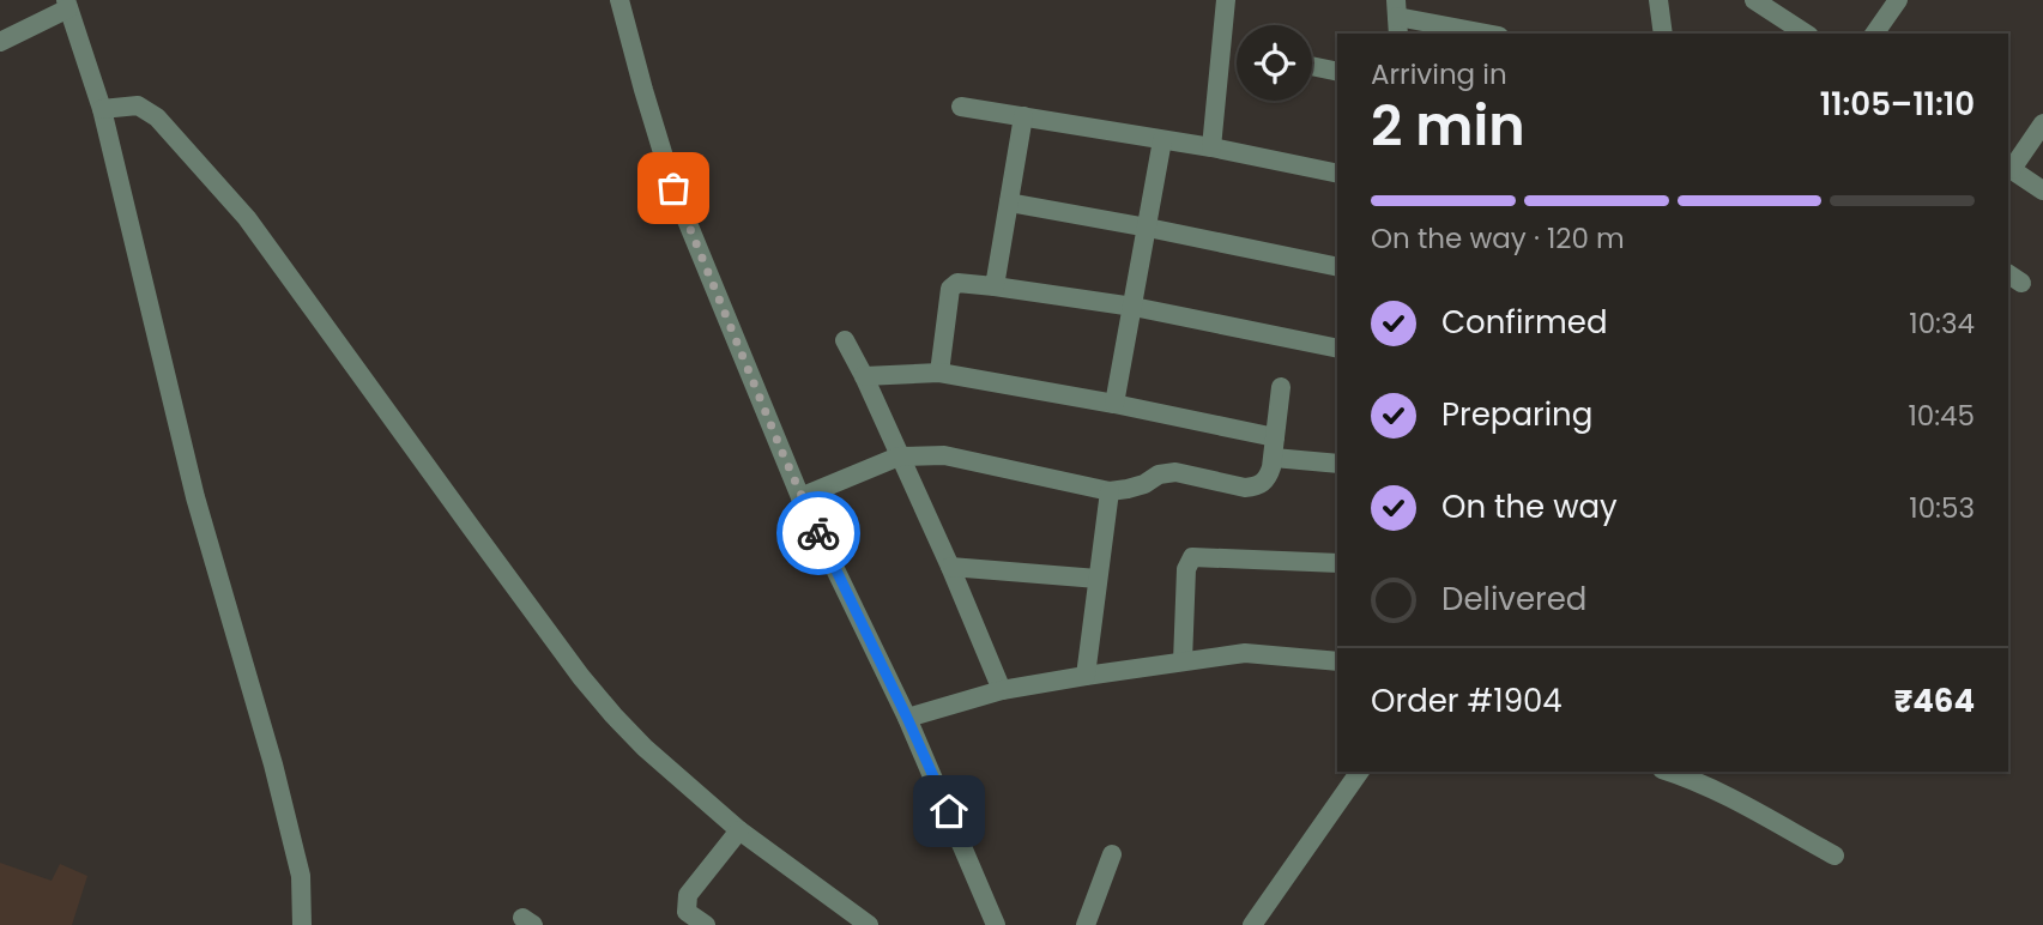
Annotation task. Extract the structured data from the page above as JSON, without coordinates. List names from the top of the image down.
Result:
{
  "page": {
    "heading": ["2 min", "Arriving in", "11:05–11:10"],
    "panel": ["Order #1904", "₹464"],
    "bar": "On the way · 120 m",
    "list": [
      ["Confirmed", "10:34"],
      ["Preparing", "10:45"],
      ["On the way", "10:53"],
      "Delivered"
    ]
  }
}
